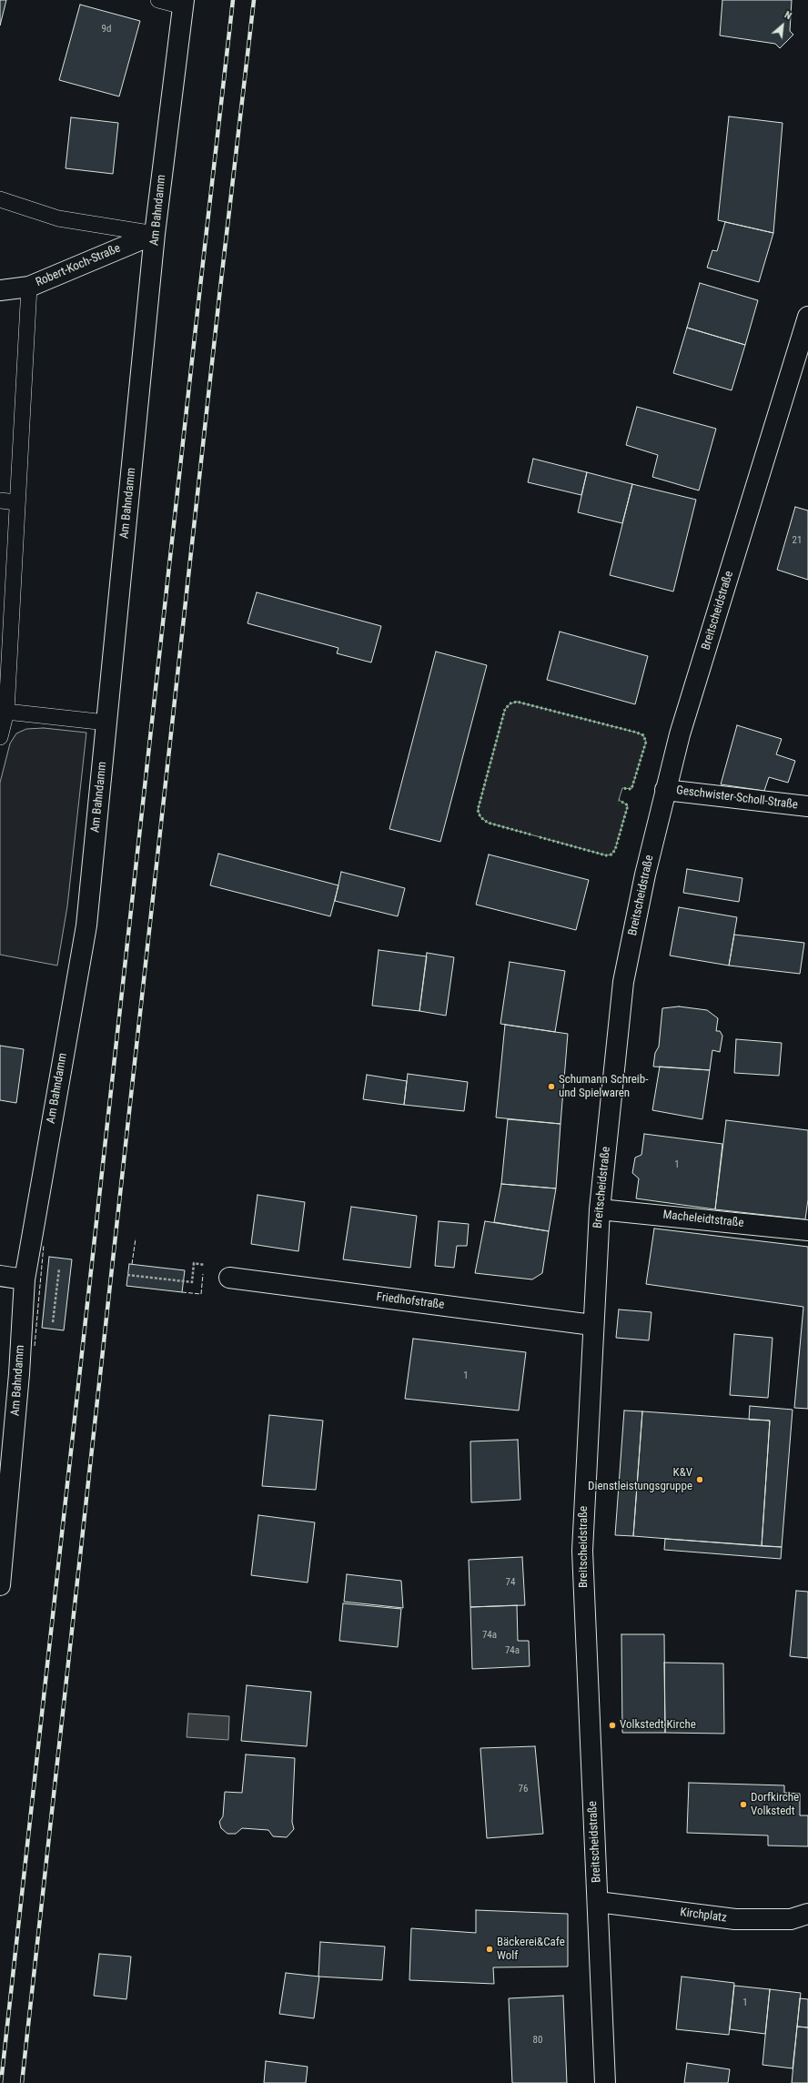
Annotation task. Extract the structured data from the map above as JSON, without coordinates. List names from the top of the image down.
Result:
{
  "streets": {
    "street": [
      "Am Bahndamm",
      "Robert-Koch-Straße",
      "Breitscheidstraße",
      "Geschwister-Scholl-Straße",
      "Macheleidtstraße",
      "Friedhofstraße",
      "Kirchplatz"
    ]
  },
  "crossings": [
    ["Am Bahndamm", "Robert-Koch-Straße"],
    ["Breitscheidstraße", "Geschwister-Scholl-Straße"],
    ["Breitscheidstraße", "Macheleidtstraße"],
    ["Breitscheidstraße", "Friedhofstraße"],
    ["Breitscheidstraße", "Kirchplatz"]
  ],
  "places": [
    "Schumann Schreib- und Spielwaren",
    "K&V Dienstleistungsgruppe",
    "Volkstedt Kirche",
    "Dorfkirche Volkstedt",
    "Bäckerei&Cafe Wolf"
  ],
  "house_numbers": [
    "9d",
    "21",
    "1",
    "1",
    "74",
    "74a",
    "74a",
    "76",
    "1",
    "80"
  ],
  "north": "top right"
}
